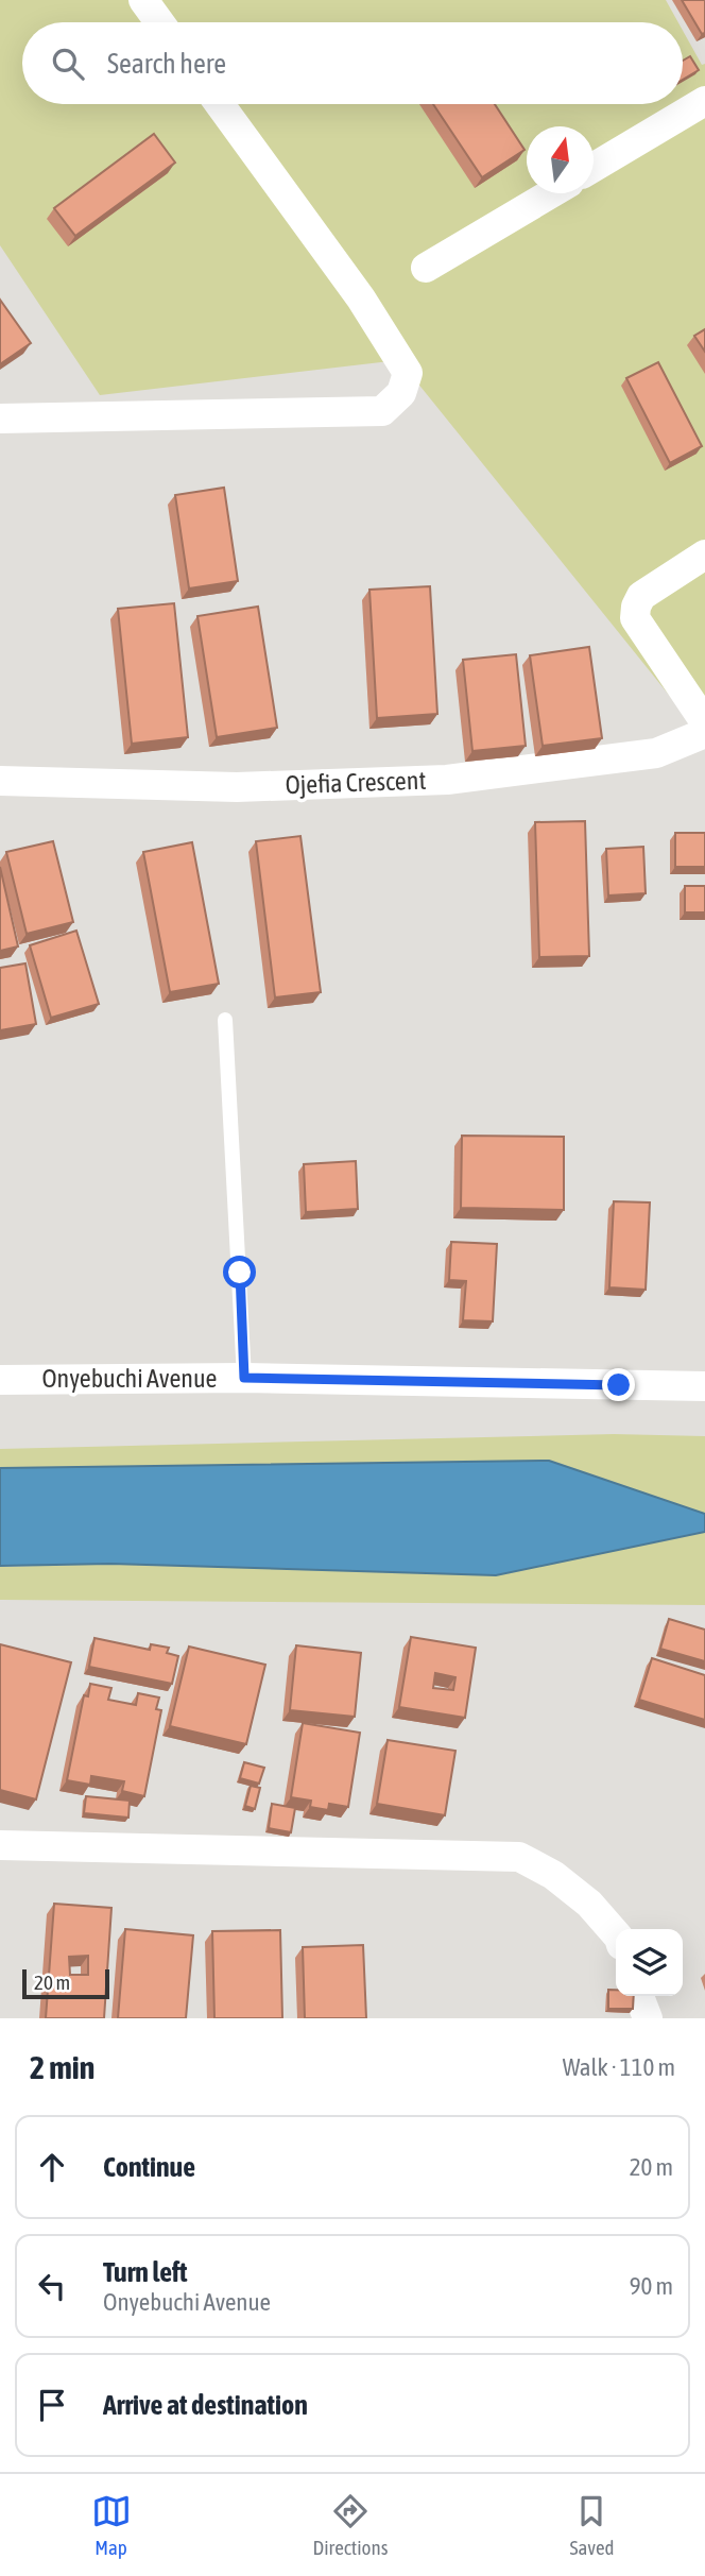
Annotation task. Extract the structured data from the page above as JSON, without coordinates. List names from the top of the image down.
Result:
{
  "streets": {
    "street": ["Ojefia Crescent", "Onyebuchi Avenue"]
  },
  "scale_bar": "20 m",
  "north": "top",
  "page": {
    "search": "Search here",
    "scale": "20 m",
    "heading": ["2 min", "Walk · 110 m"],
    "list": [
      ["Continue", "20 m"],
      ["Turn left", "Onyebuchi Avenue", "90 m"],
      "Arrive at destination"
    ],
    "nav": ["Map", "Directions", "Saved"]
  }
}
